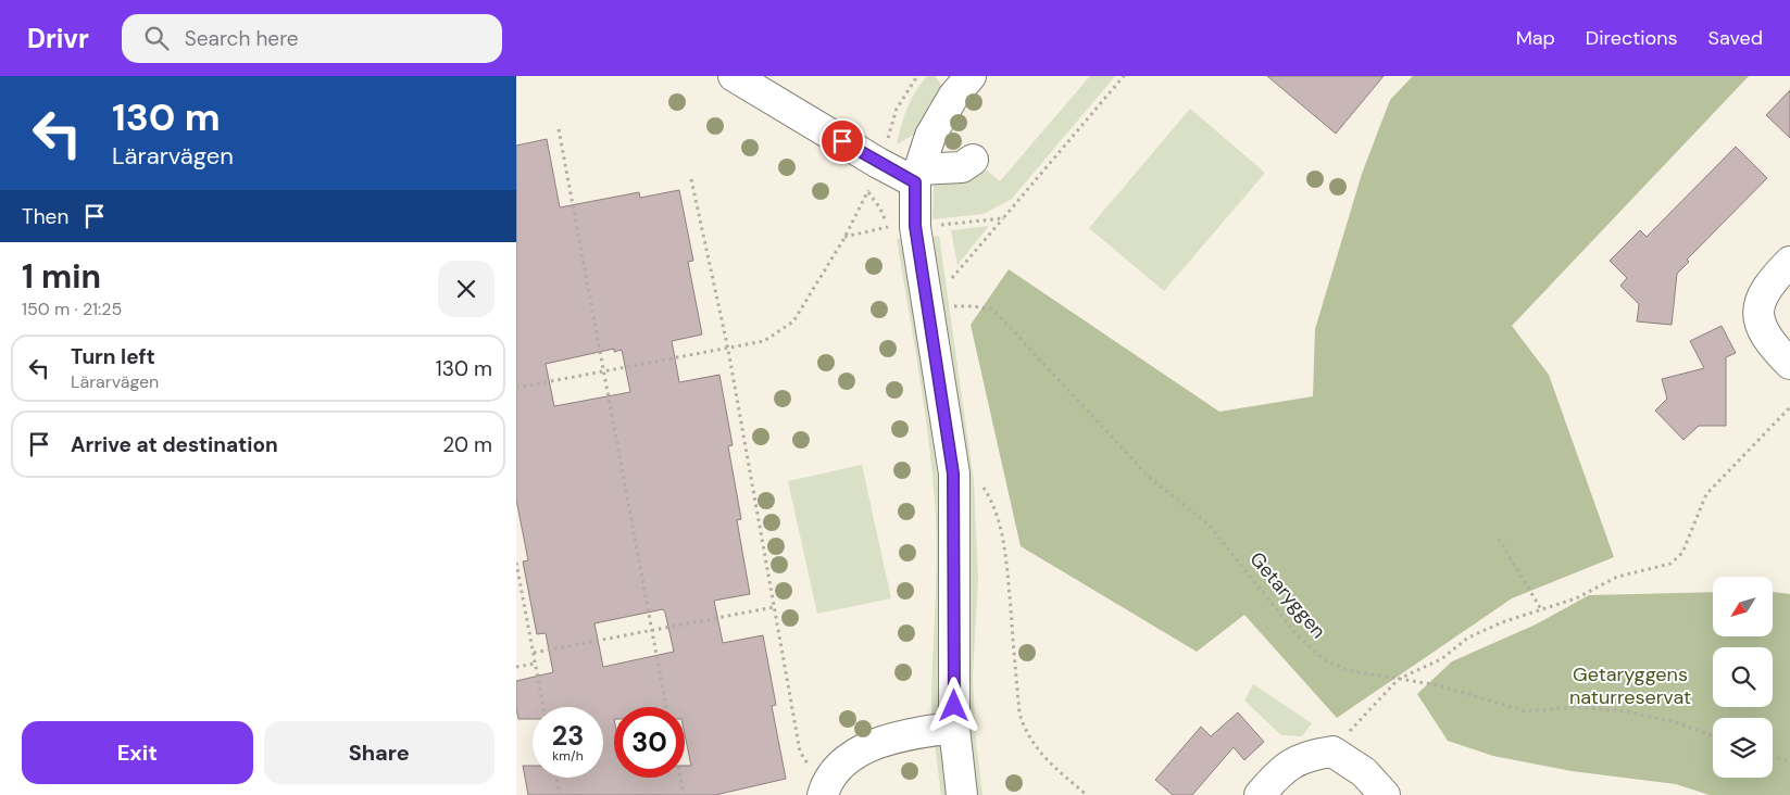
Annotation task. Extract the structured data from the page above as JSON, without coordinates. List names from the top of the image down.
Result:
{
  "streets": {
    "path": ["Getaryggen"]
  },
  "parks": ["Getaryggens naturreservat"],
  "north": "bottom left",
  "page": {
    "header": "Drivr",
    "search": "Search here",
    "nav": ["Map", "Directions", "Saved"],
    "turn": ["130 m", "Lärarvägen"],
    "then": "Then",
    "heading": ["1 min", "150 m · 21:25"],
    "list": [
      {
        "name": "Turn left",
        "note": "Lärarvägen",
        "value": "130 m"
      },
      {
        "name": "Arrive at destination",
        "value": "20 m"
      }
    ],
    "speed": "23 km/h",
    "limit": "30",
    "buttons": ["Exit", "Share"]
  }
}
